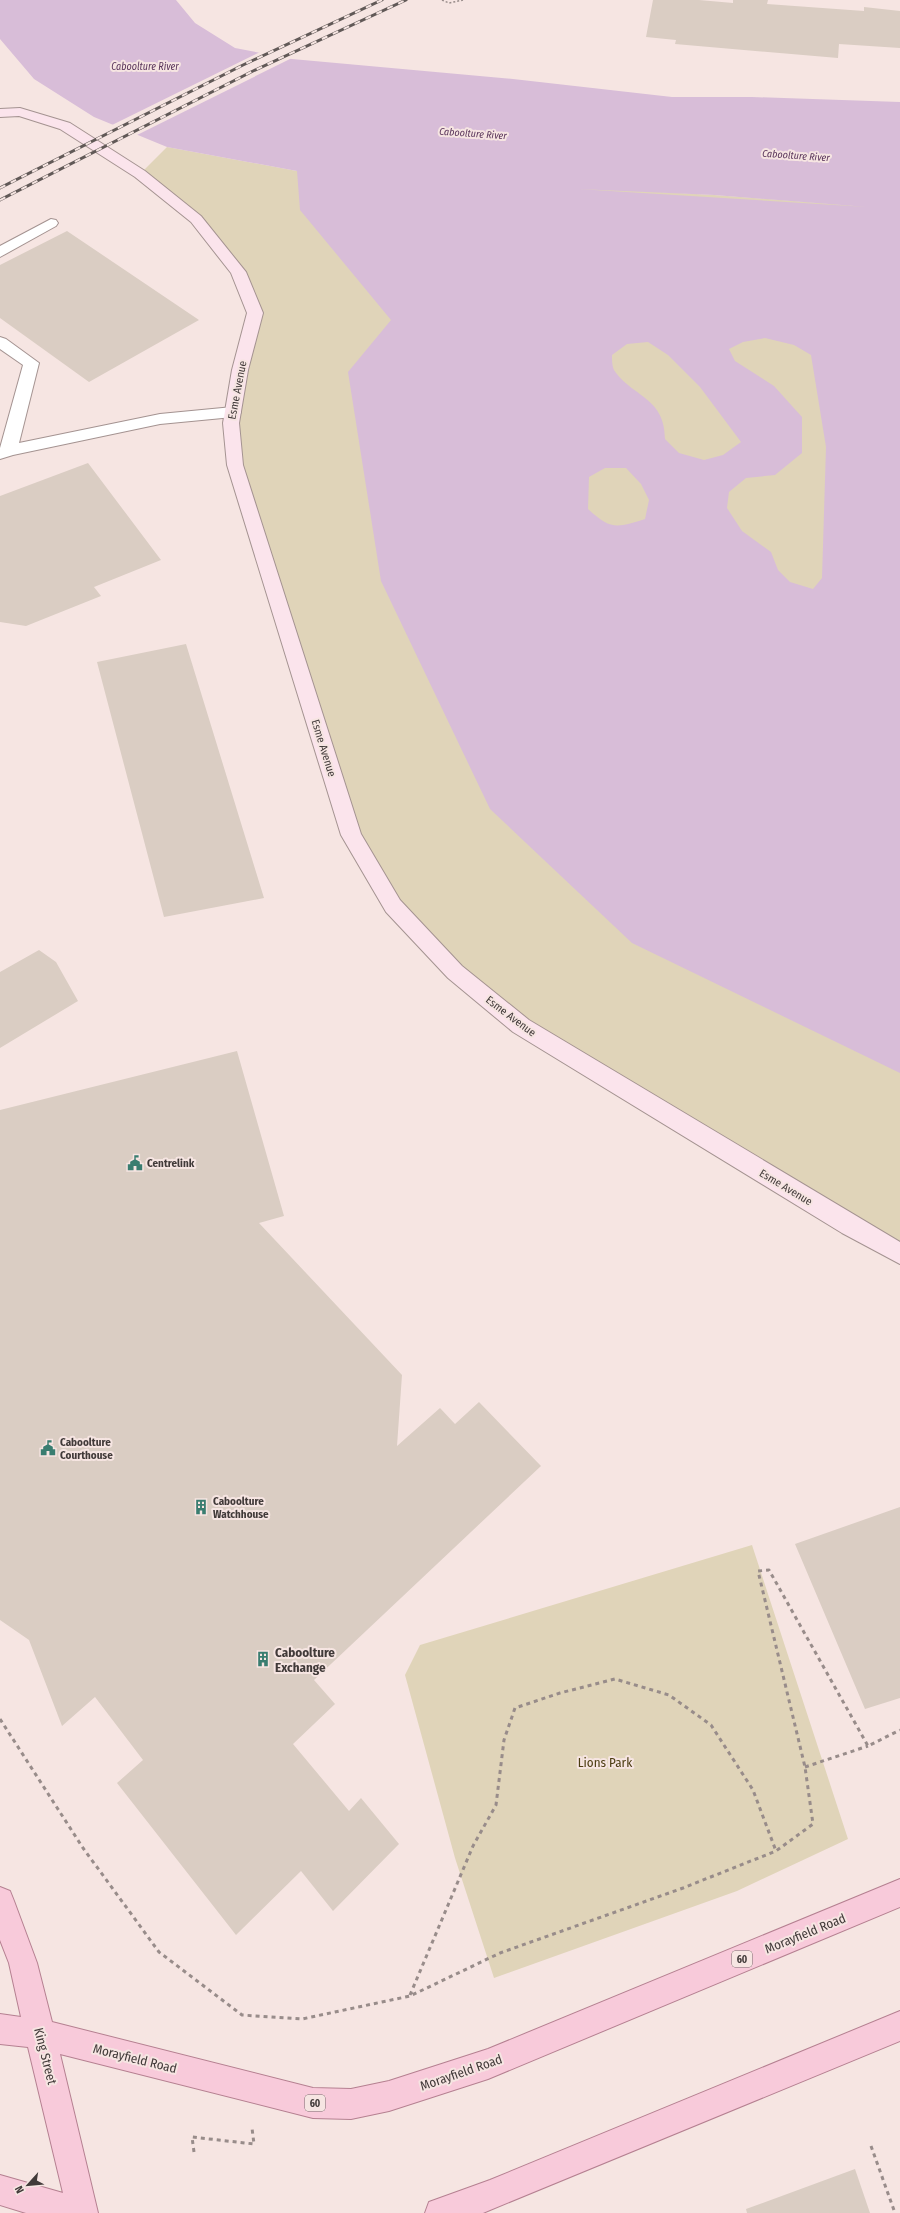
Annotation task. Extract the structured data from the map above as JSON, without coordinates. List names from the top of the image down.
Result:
{
  "streets": {
    "main road": ["Morayfield Road", "60", "King Street"],
    "street": ["Esme Avenue"]
  },
  "crossings": [
    ["Morayfield Road", "King Street"]
  ],
  "water": ["Caboolture River"],
  "parks": ["Lions Park"],
  "places": {
    "public building": ["Centrelink", "Caboolture Courthouse"],
    "building": ["Caboolture Watchhouse", "Caboolture Exchange"]
  },
  "north": "bottom left"
}
